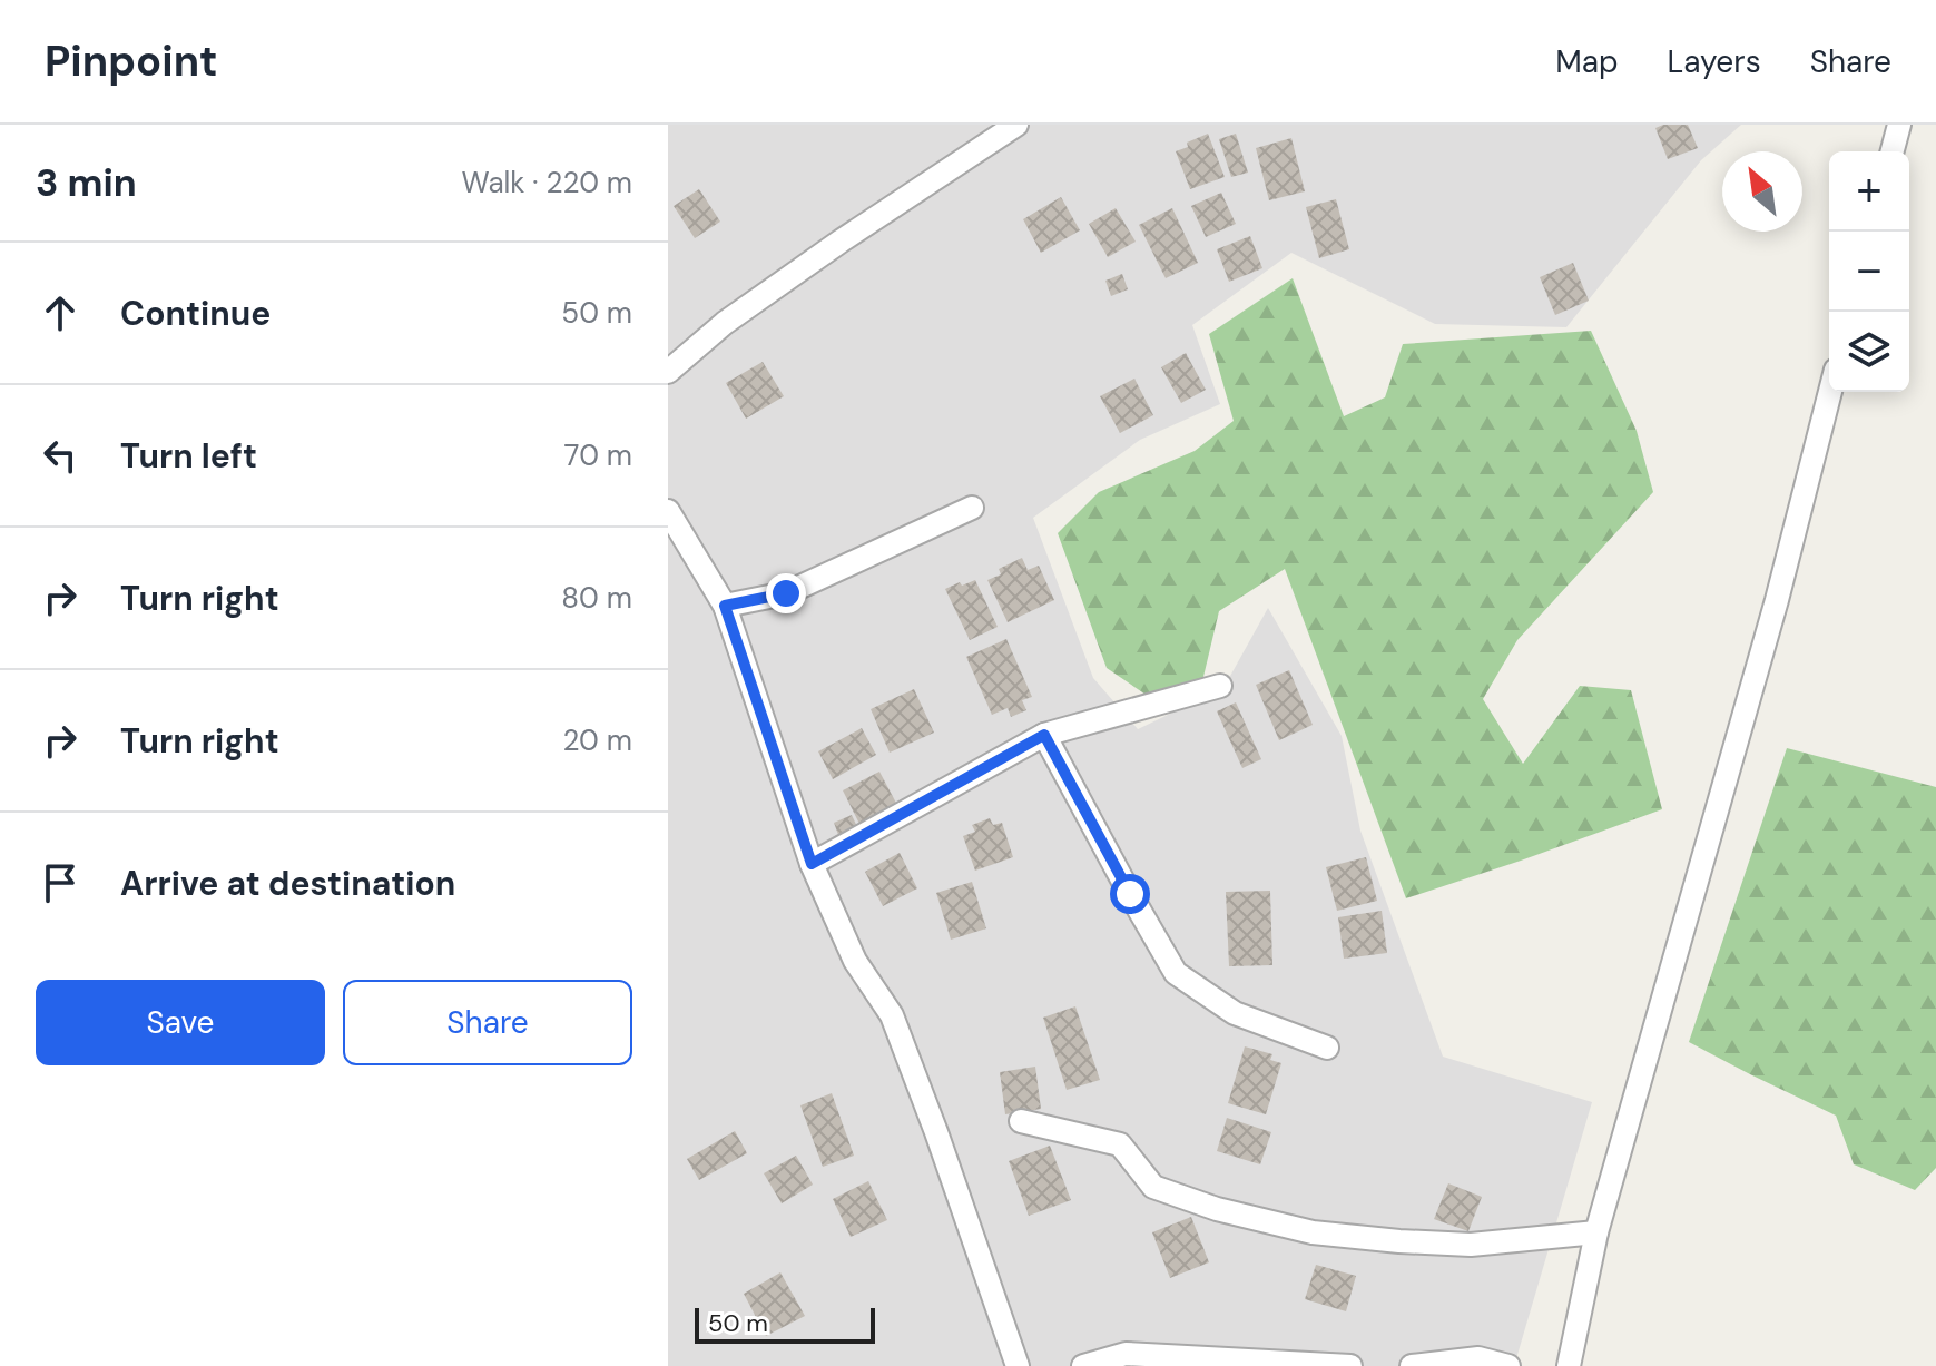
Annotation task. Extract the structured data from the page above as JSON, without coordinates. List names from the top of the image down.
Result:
{
  "scale_bar": "50 m",
  "north": "top left",
  "page": {
    "header": "Pinpoint",
    "nav": ["Map", "Layers", "Share"],
    "heading": ["3 min", "Walk · 220 m"],
    "map_buttons": ["+", "−"],
    "list": [
      ["Continue", "50 m"],
      ["Turn left", "70 m"],
      ["Turn right", "80 m"],
      ["Turn right", "20 m"],
      "Arrive at destination"
    ],
    "buttons": ["Save", "Share"],
    "scale": "50 m"
  }
}
